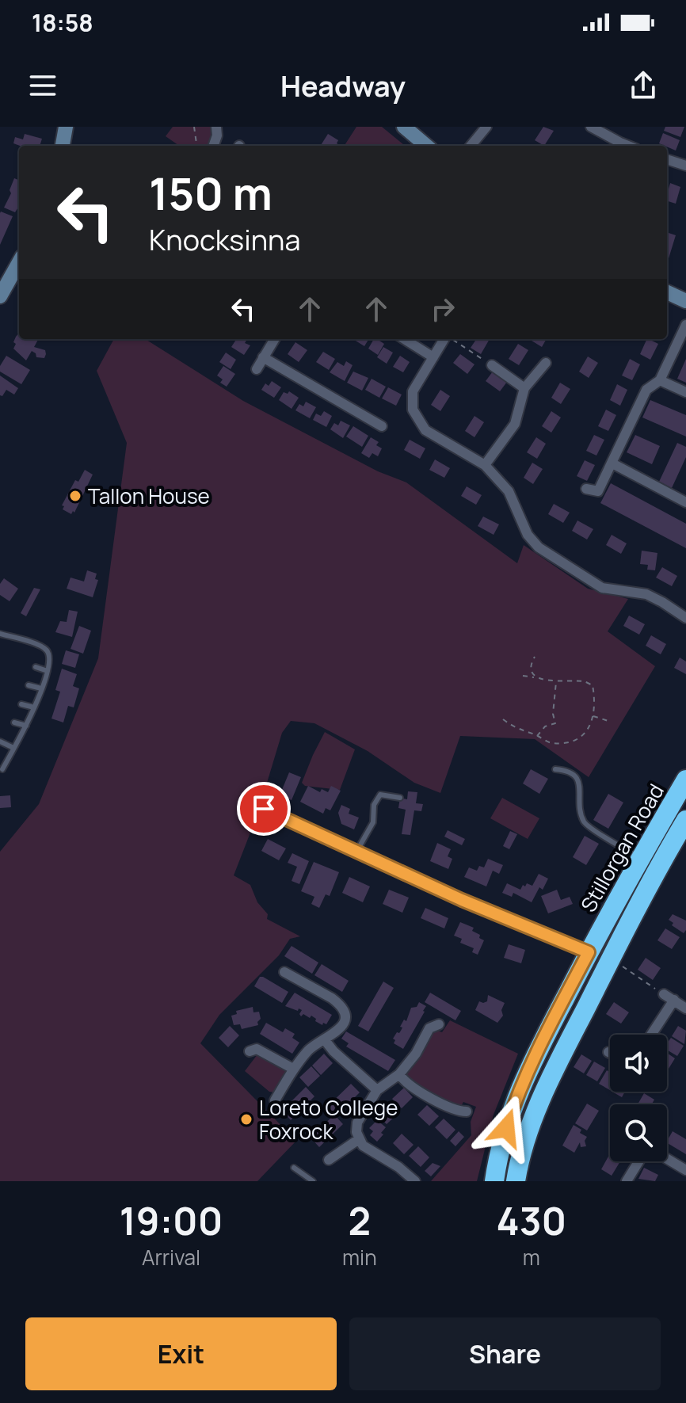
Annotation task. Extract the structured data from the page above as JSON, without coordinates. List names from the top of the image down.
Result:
{
  "streets": {
    "highway": ["Stillorgan Road"]
  },
  "places": ["Tallon House", "Loreto College Foxrock"],
  "page": {
    "status": "18:58",
    "header": "Headway",
    "turn": ["150 m", "Knocksinna"],
    "eta": [
      "19:00",
      "Arrival",
      "2",
      "min",
      "430",
      "m"
    ],
    "buttons": ["Exit", "Share"]
  }
}
